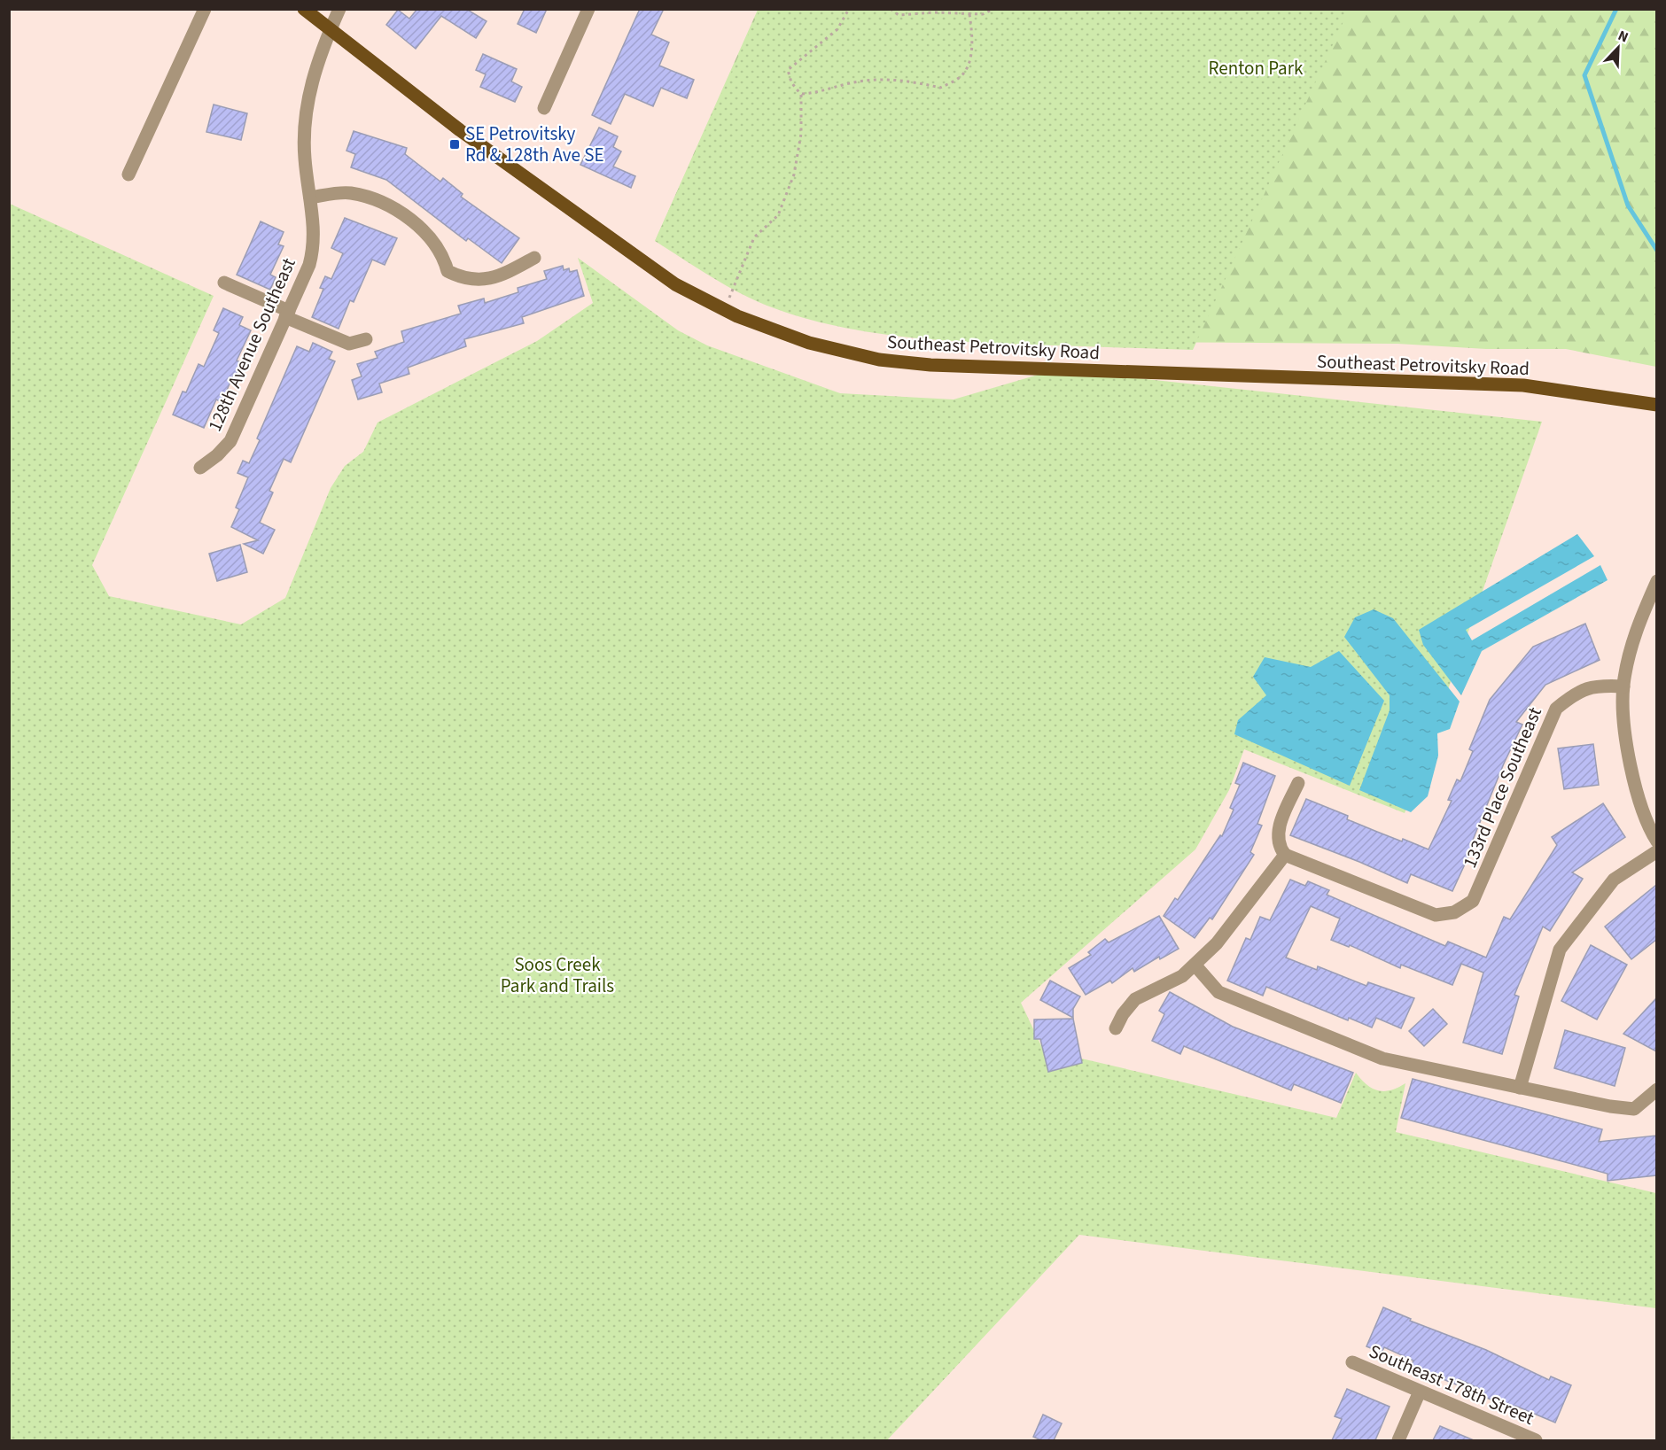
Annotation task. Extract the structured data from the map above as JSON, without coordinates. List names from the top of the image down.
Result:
{
  "streets": {
    "main road": ["Southeast Petrovitsky Road"],
    "street": ["128th Avenue Southeast", "133rd Place Southeast", "Southeast 178th Street"]
  },
  "crossings": [
    ["128th Avenue Southeast", "Southeast Petrovitsky Road"]
  ],
  "parks": ["Renton Park", "Soos Creek Park and Trails"],
  "places": {
    "transit": ["SE Petrovitsky Rd & 128th Ave SE"]
  },
  "north": "top right"
}
